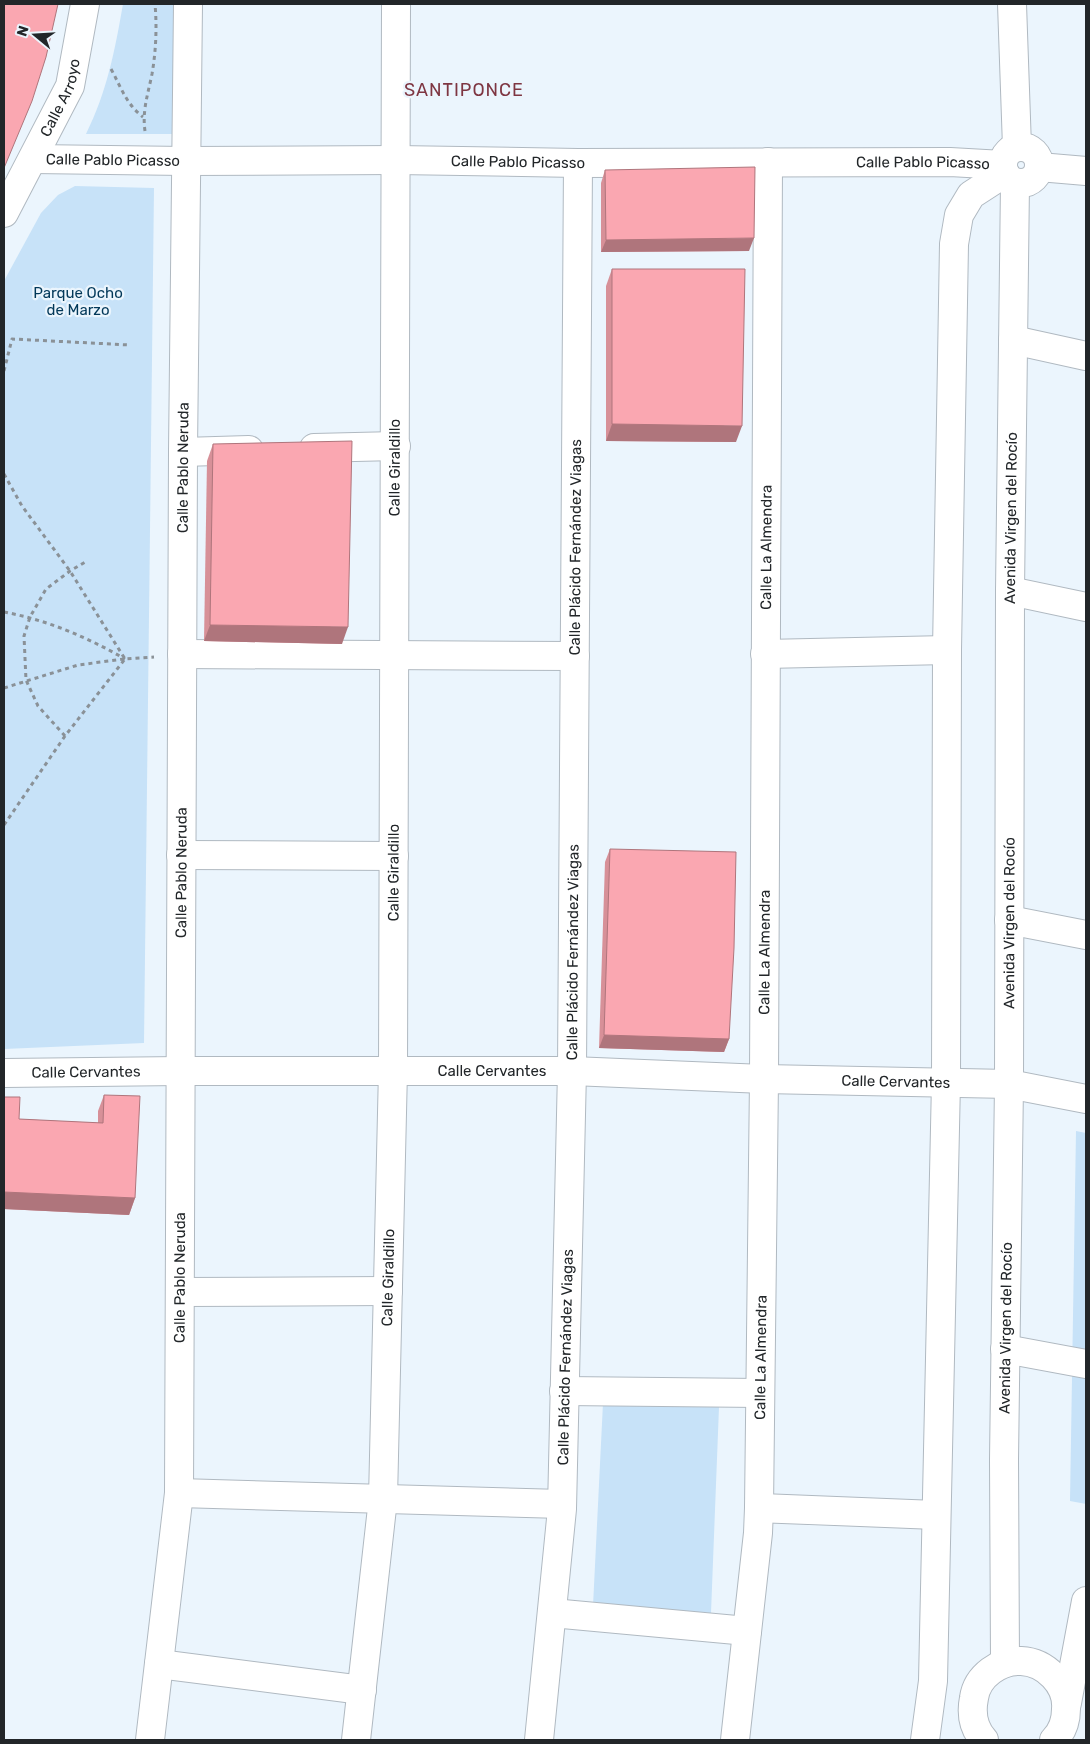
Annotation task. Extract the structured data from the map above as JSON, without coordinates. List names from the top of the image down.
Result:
{
  "streets": {
    "street": [
      "Calle Arroyo",
      "Calle Pablo Picasso",
      "Calle Pablo Neruda",
      "Calle Giraldillo",
      "Avenida Virgen del Rocío",
      "Calle Plácido Fernández Viagas",
      "Calle La Almendra",
      "Calle Cervantes"
    ]
  },
  "crossings": [
    ["Calle Arroyo", "Calle Pablo Picasso"],
    ["Calle Pablo Picasso", "Calle Pablo Neruda"],
    ["Calle Pablo Picasso", "Calle Giraldillo"],
    ["Calle Pablo Picasso", "Avenida Virgen del Rocío"],
    ["Calle Pablo Picasso", "Calle Plácido Fernández Viagas"],
    ["Calle Pablo Picasso", "Calle La Almendra"],
    ["Calle Pablo Neruda", "Calle Cervantes"],
    ["Calle Giraldillo", "Calle Cervantes"],
    ["Avenida Virgen del Rocío", "Calle Cervantes"],
    ["Calle Plácido Fernández Viagas", "Calle Cervantes"],
    ["Calle La Almendra", "Calle Cervantes"]
  ],
  "districts": ["SANTIPONCE"],
  "parks": ["Parque Ocho de Marzo"],
  "north": "left"
}
